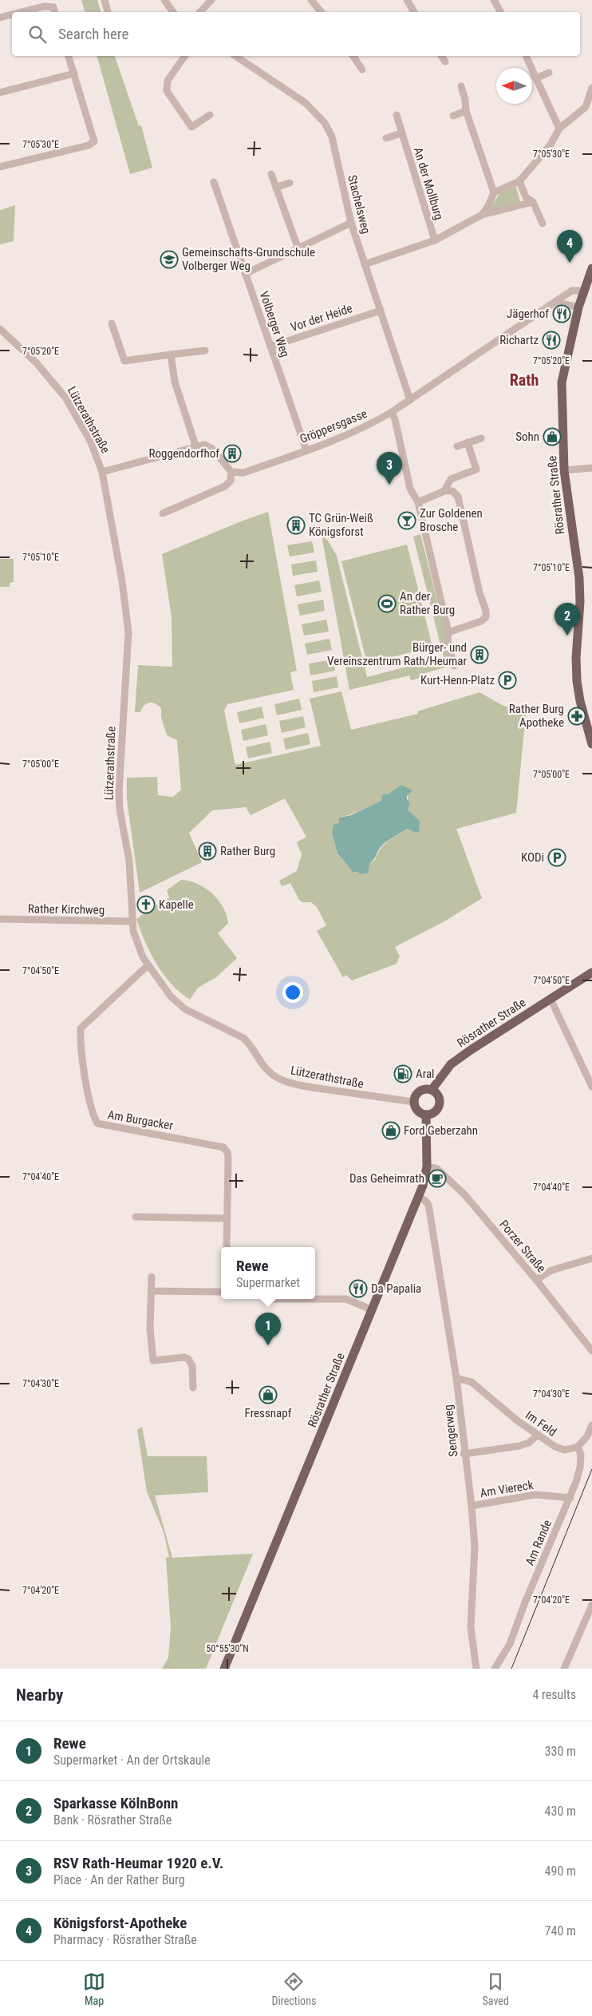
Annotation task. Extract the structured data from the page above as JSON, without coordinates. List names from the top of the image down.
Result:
{
  "streets": {
    "main road": ["Rösrather Straße"],
    "street": [
      "An der Mollburg",
      "Stachelsweg",
      "Vor der Heide",
      "Volberger Weg",
      "Lützerathstraße",
      "Gröppersgasse",
      "Rather Kirchweg",
      "Am Burgacker",
      "Porzer Straße",
      "Im Feld",
      "Sengerweg",
      "Am Viereck",
      "Am Rande"
    ]
  },
  "crossings": [
    ["An der Mollburg", "Stachelsweg"],
    ["Stachelsweg", "Vor der Heide"],
    ["Stachelsweg", "Gröppersgasse"],
    ["Vor der Heide", "Volberger Weg"],
    ["Volberger Weg", "Gröppersgasse"],
    ["Lützerathstraße", "Rösrather Straße"],
    ["Lützerathstraße", "Rather Kirchweg"],
    ["Lützerathstraße", "Am Burgacker"],
    ["Gröppersgasse", "Rösrather Straße"],
    ["Rösrather Straße", "Porzer Straße"],
    ["Rösrather Straße", "Sengerweg"],
    ["Im Feld", "Sengerweg"],
    ["Im Feld", "Am Rande"],
    ["Sengerweg", "Am Viereck"],
    ["Am Viereck", "Am Rande"]
  ],
  "districts": ["Rath"],
  "places": {
    "school or university": ["Gemeinschafts-Grundschule Volberger Weg"],
    "restaurant": ["Jägerhof", "Richartz", "Da Papalia"],
    "shop": ["Sohn", "Ford Geberzahn", "Fressnapf"],
    "building": [
      "Roggendorfhof",
      "TC Grün-Weiß Königsforst",
      "Bürger- und Vereinszentrum Rath/Heumar",
      "Rather Burg"
    ],
    "bar": ["Zur Goldenen Brosche"],
    "sports": ["An der Rather Burg"],
    "parking": ["Kurt-Henn-Platz", "KODi"],
    "pharmacy": ["Rather Burg Apotheke"],
    "church": ["Kapelle"],
    "fuel station": ["Aral"],
    "cafe": ["Das Geheimrath"]
  },
  "north": "left",
  "page": {
    "search": "Search here",
    "pins": [
      "4",
      "3",
      "2",
      "1"
    ],
    "popup": ["Rewe", "Supermarket"],
    "heading": ["Nearby", "4 results"],
    "list": [
      {
        "mark": "1",
        "name": "Rewe",
        "note": "Supermarket · An der Ortskaule",
        "value": "330 m"
      },
      {
        "mark": "2",
        "name": "Sparkasse KölnBonn",
        "note": "Bank · Rösrather Straße",
        "value": "430 m"
      },
      {
        "mark": "3",
        "name": "RSV Rath-Heumar 1920 e.V.",
        "note": "Place · An der Rather Burg",
        "value": "490 m"
      },
      {
        "mark": "4",
        "name": "Königsforst-Apotheke",
        "note": "Pharmacy · Rösrather Straße",
        "value": "740 m"
      }
    ],
    "nav": ["Map", "Directions", "Saved"]
  },
  "coordinates": [
    "7°05'30\"E",
    "7°05'20\"E",
    "7°05'10\"E",
    "7°05'00\"E",
    "7°04'50\"E",
    "7°04'40\"E",
    "7°04'30\"E",
    "7°04'20\"E",
    "50°55'30\"N"
  ]
}
